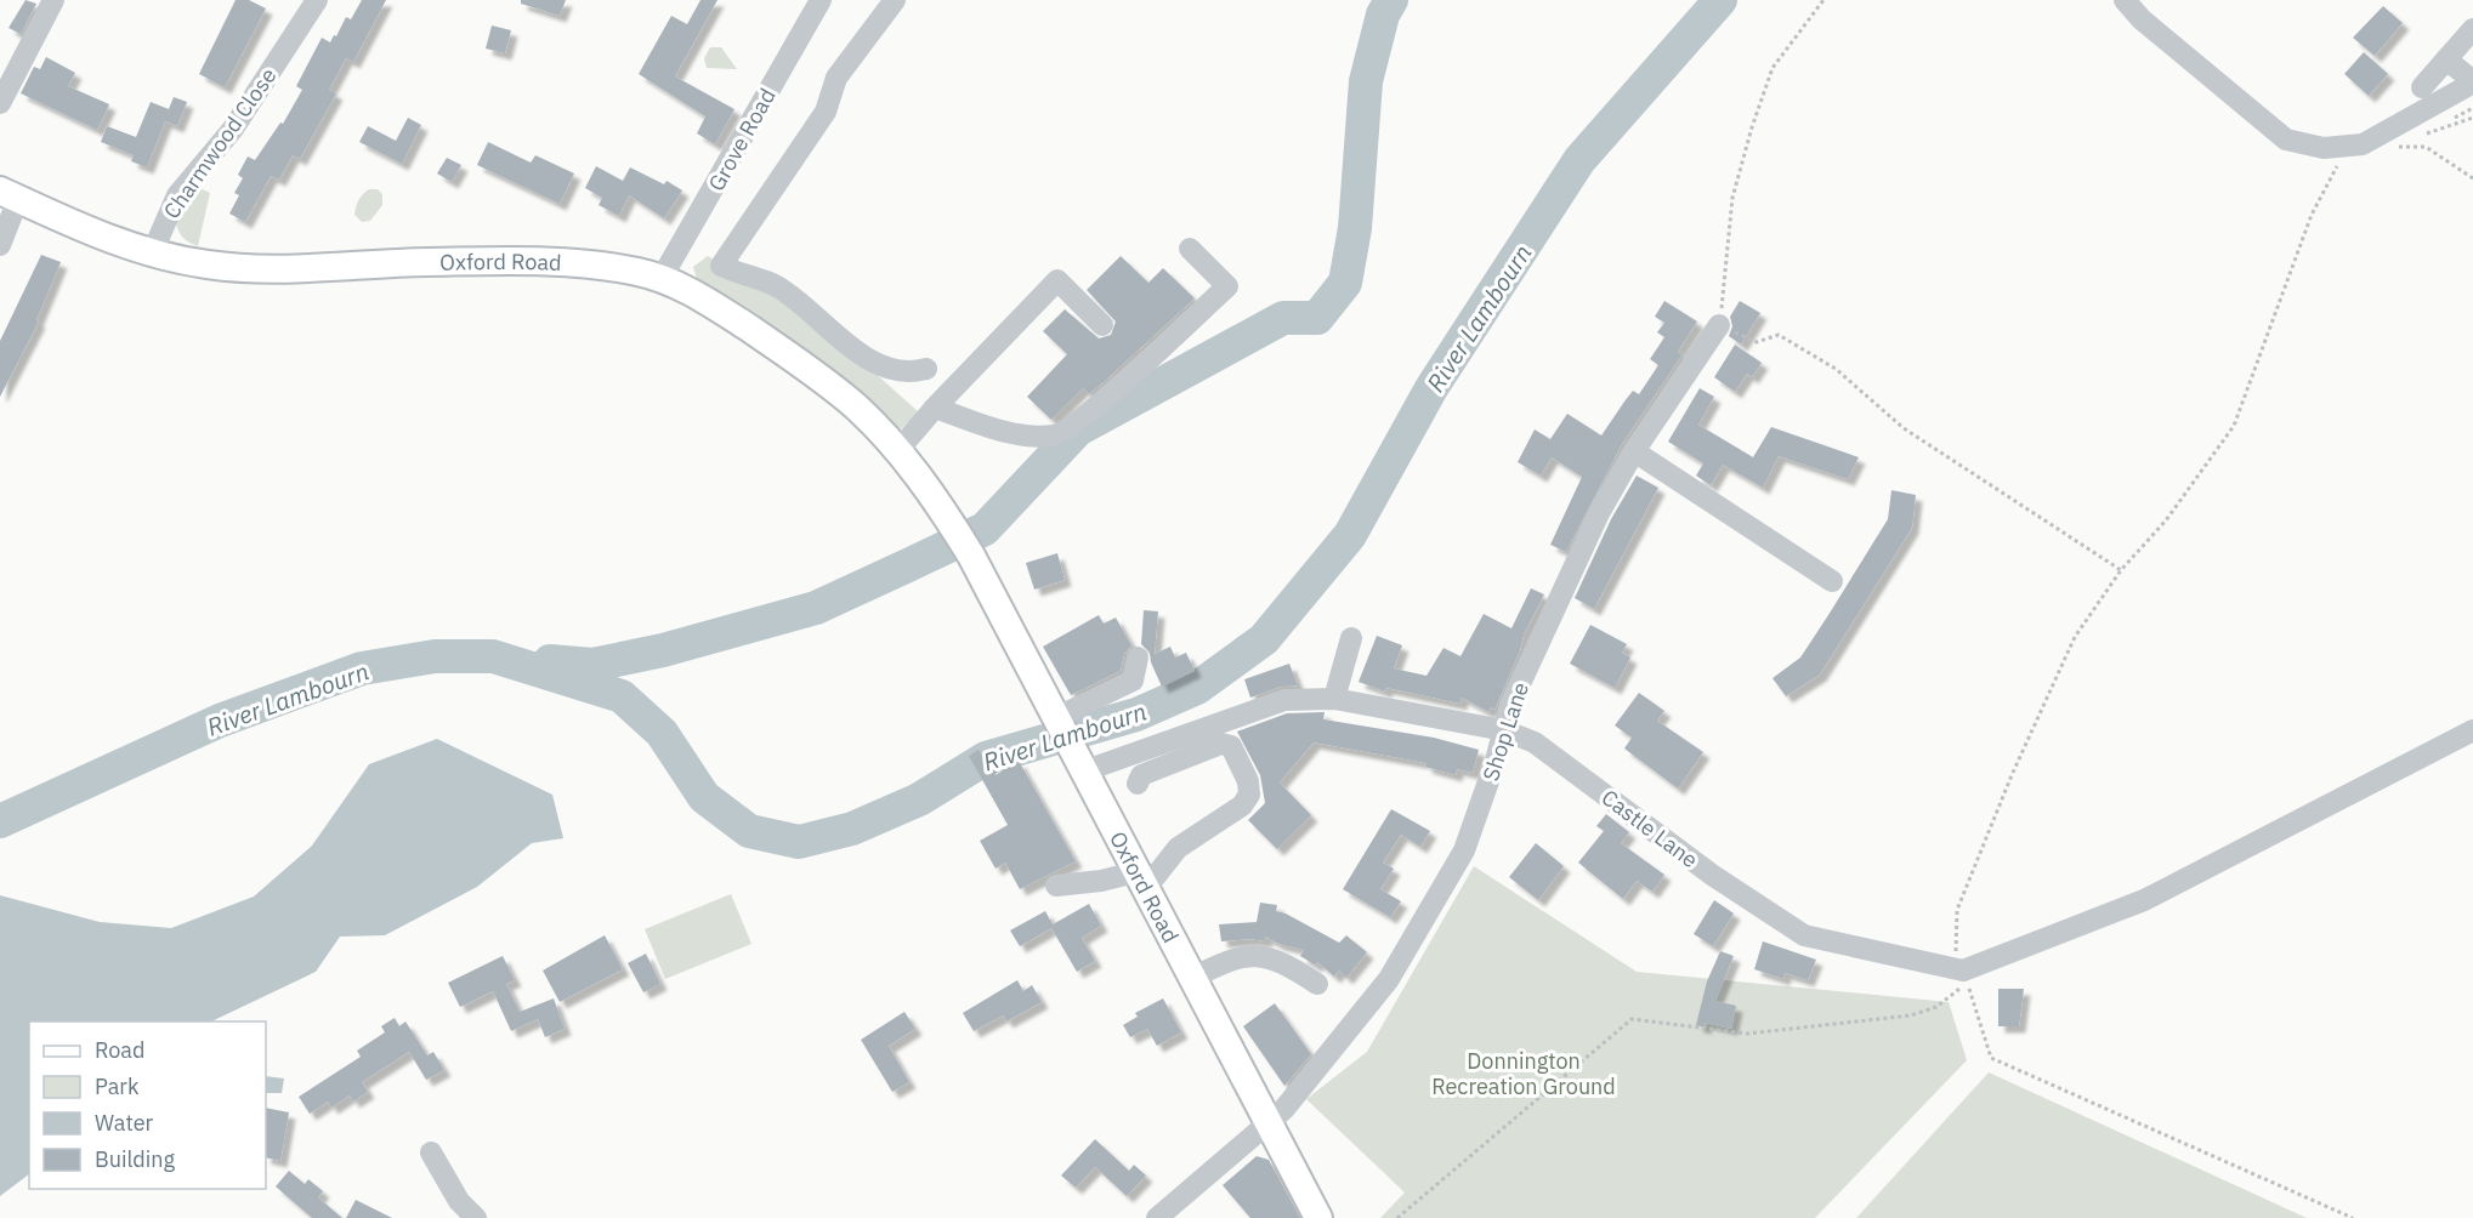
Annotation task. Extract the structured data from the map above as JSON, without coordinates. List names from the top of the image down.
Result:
{
  "streets": {
    "main road": ["Oxford Road"],
    "street": [
      "Grove Road",
      "Charmwood Close",
      "Shop Lane",
      "Castle Lane"
    ]
  },
  "crossings": [
    ["Grove Road", "Oxford Road"],
    ["Charmwood Close", "Oxford Road"],
    ["Oxford Road", "Shop Lane"],
    ["Oxford Road", "Castle Lane"],
    ["Shop Lane", "Castle Lane"]
  ],
  "water": ["River Lambourn"],
  "parks": ["Donnington Recreation Ground"],
  "legend": [
    "Road",
    "Park",
    "Water",
    "Building"
  ]
}
